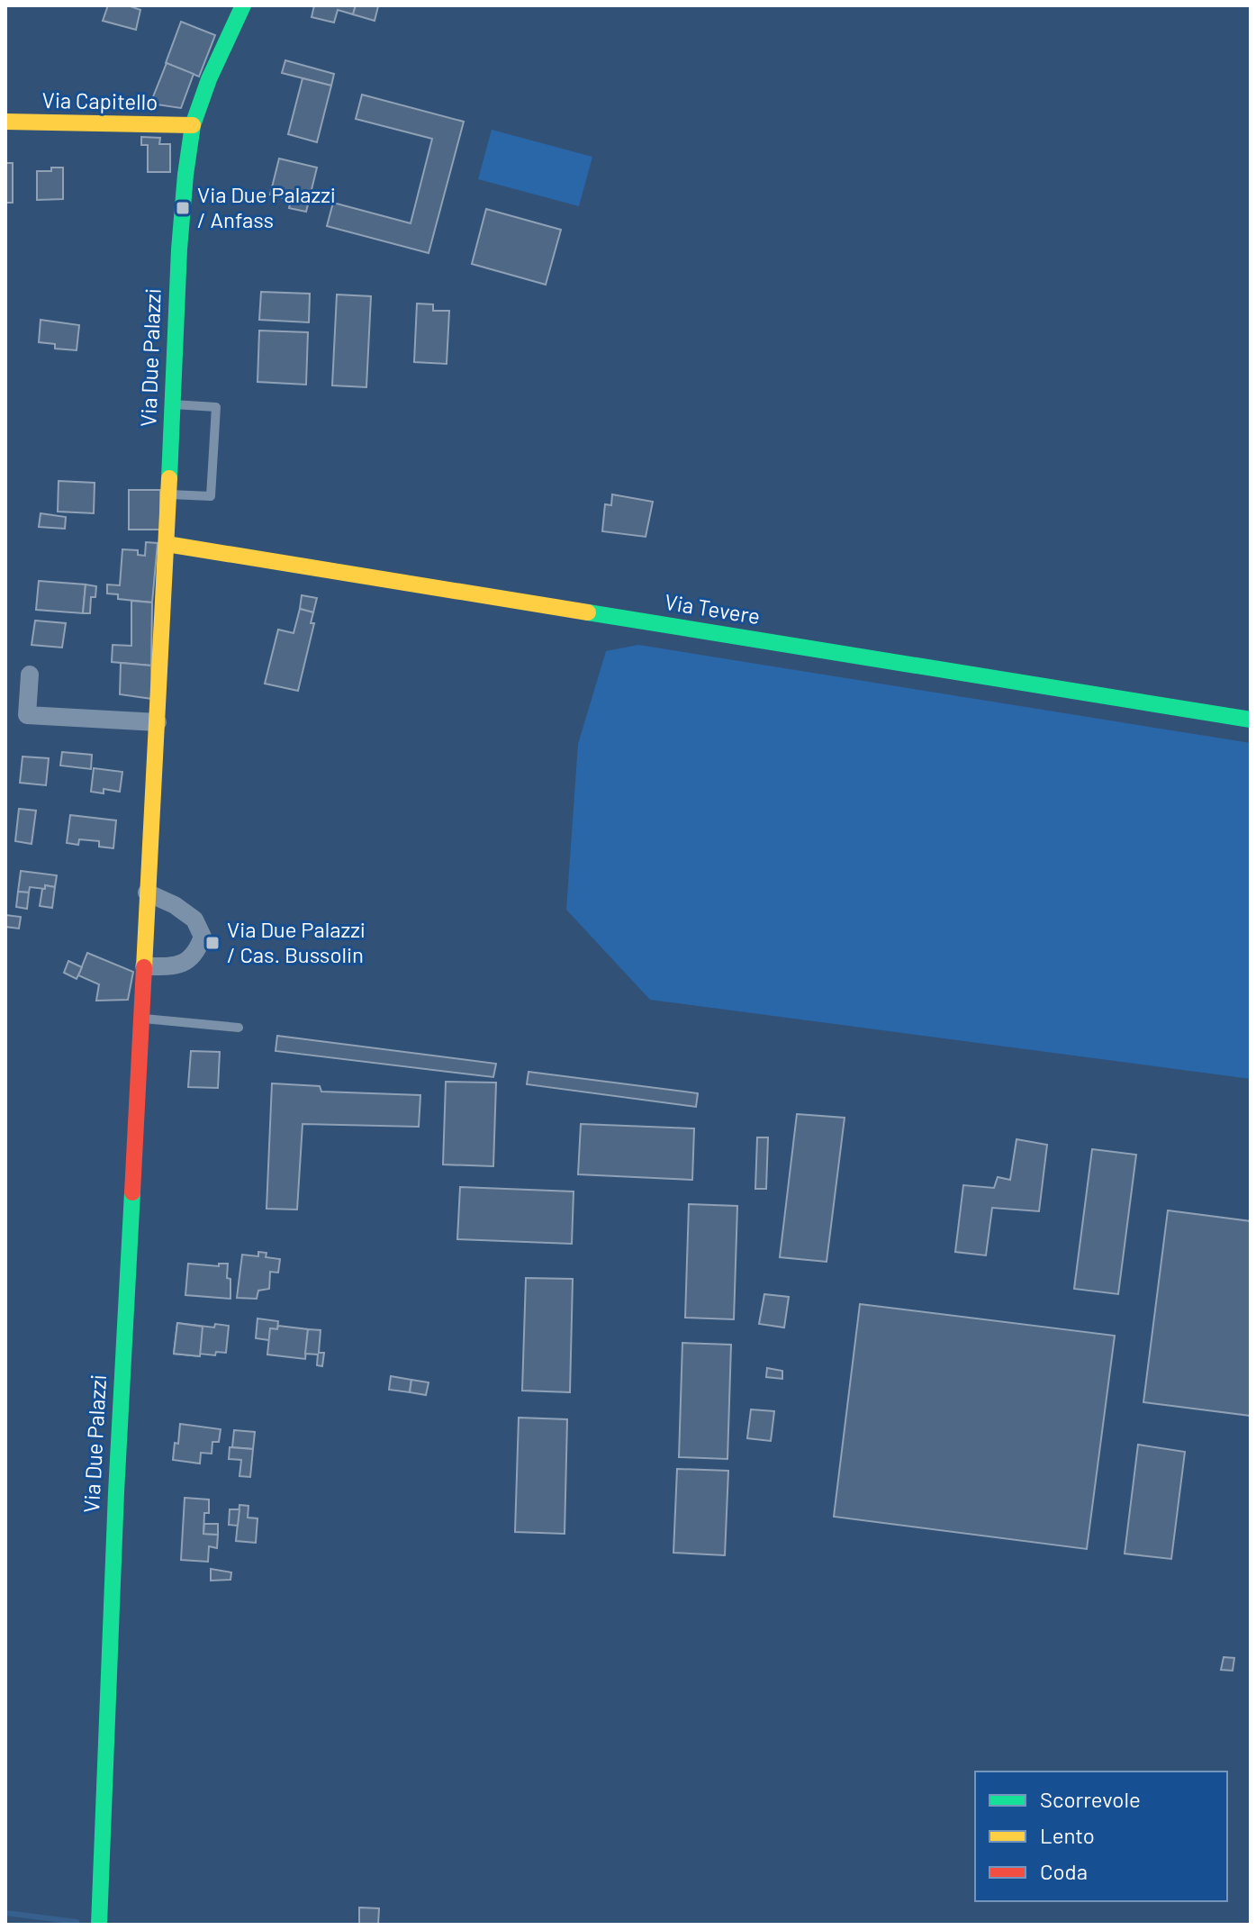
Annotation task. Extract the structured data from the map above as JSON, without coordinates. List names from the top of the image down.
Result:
{
  "streets": {
    "street": ["Via Capitello", "Via Due Palazzi", "Via Tevere"]
  },
  "crossings": [
    ["Via Capitello", "Via Due Palazzi"],
    ["Via Due Palazzi", "Via Tevere"]
  ],
  "places": {
    "transit": ["Via Due Palazzi / Anfass", "Via Due Palazzi / Cas. Bussolin"]
  },
  "legend": ["Scorrevole", "Lento", "Coda"]
}
